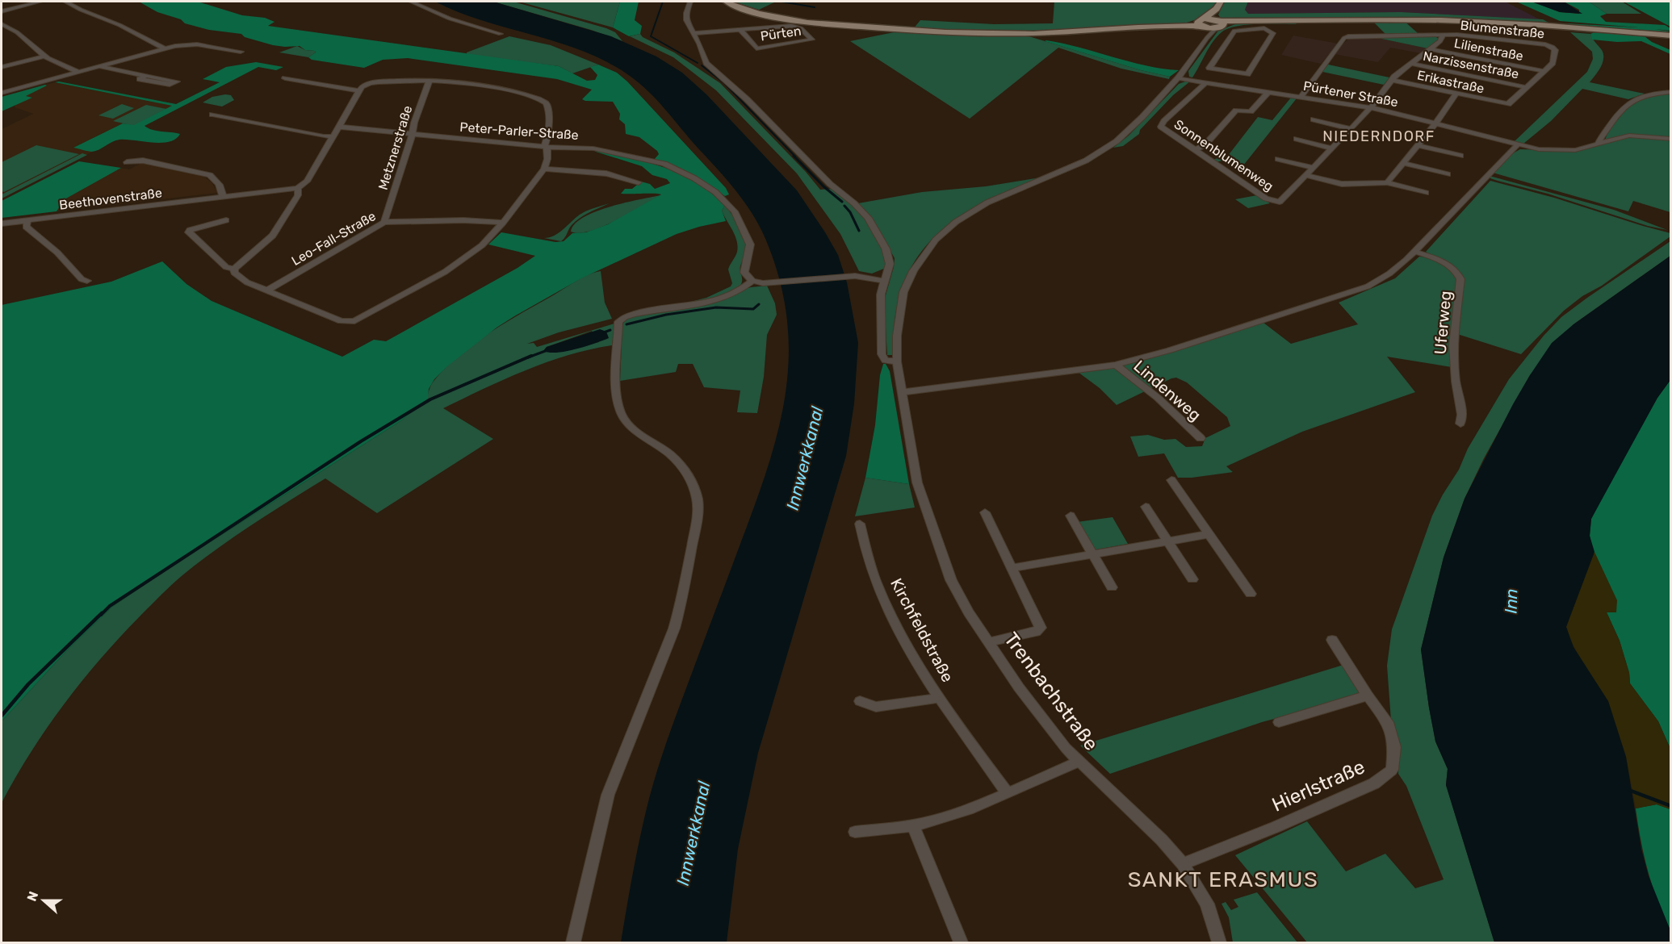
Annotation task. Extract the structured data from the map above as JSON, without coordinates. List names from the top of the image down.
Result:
{
  "streets": {
    "street": [
      "Blumenstraße",
      "Pürten",
      "Lilienstraße",
      "Narzissenstraße",
      "Erikastraße",
      "Pürtener Straße",
      "Peter-Parler-Straße",
      "Metznerstraße",
      "Sonnenblumenweg",
      "Beethovenstraße",
      "Leo-Fall-Straße",
      "Uferweg",
      "Lindenweg",
      "Kirchfeldstraße",
      "Trenbachstraße",
      "Hierlstraße"
    ]
  },
  "crossings": [
    ["Blumenstraße", "Lilienstraße"],
    ["Blumenstraße", "Narzissenstraße"],
    ["Blumenstraße", "Erikastraße"],
    ["Blumenstraße", "Pürtener Straße"],
    ["Blumenstraße", "Sonnenblumenweg"],
    ["Pürtener Straße", "Sonnenblumenweg"],
    ["Pürtener Straße", "Trenbachstraße"],
    ["Peter-Parler-Straße", "Metznerstraße"],
    ["Metznerstraße", "Leo-Fall-Straße"],
    ["Trenbachstraße", "Hierlstraße"]
  ],
  "districts": ["NIEDERNDORF", "SANKT ERASMUS"],
  "water": ["Innwerkkanal", "Inn"],
  "north": "left"
}
